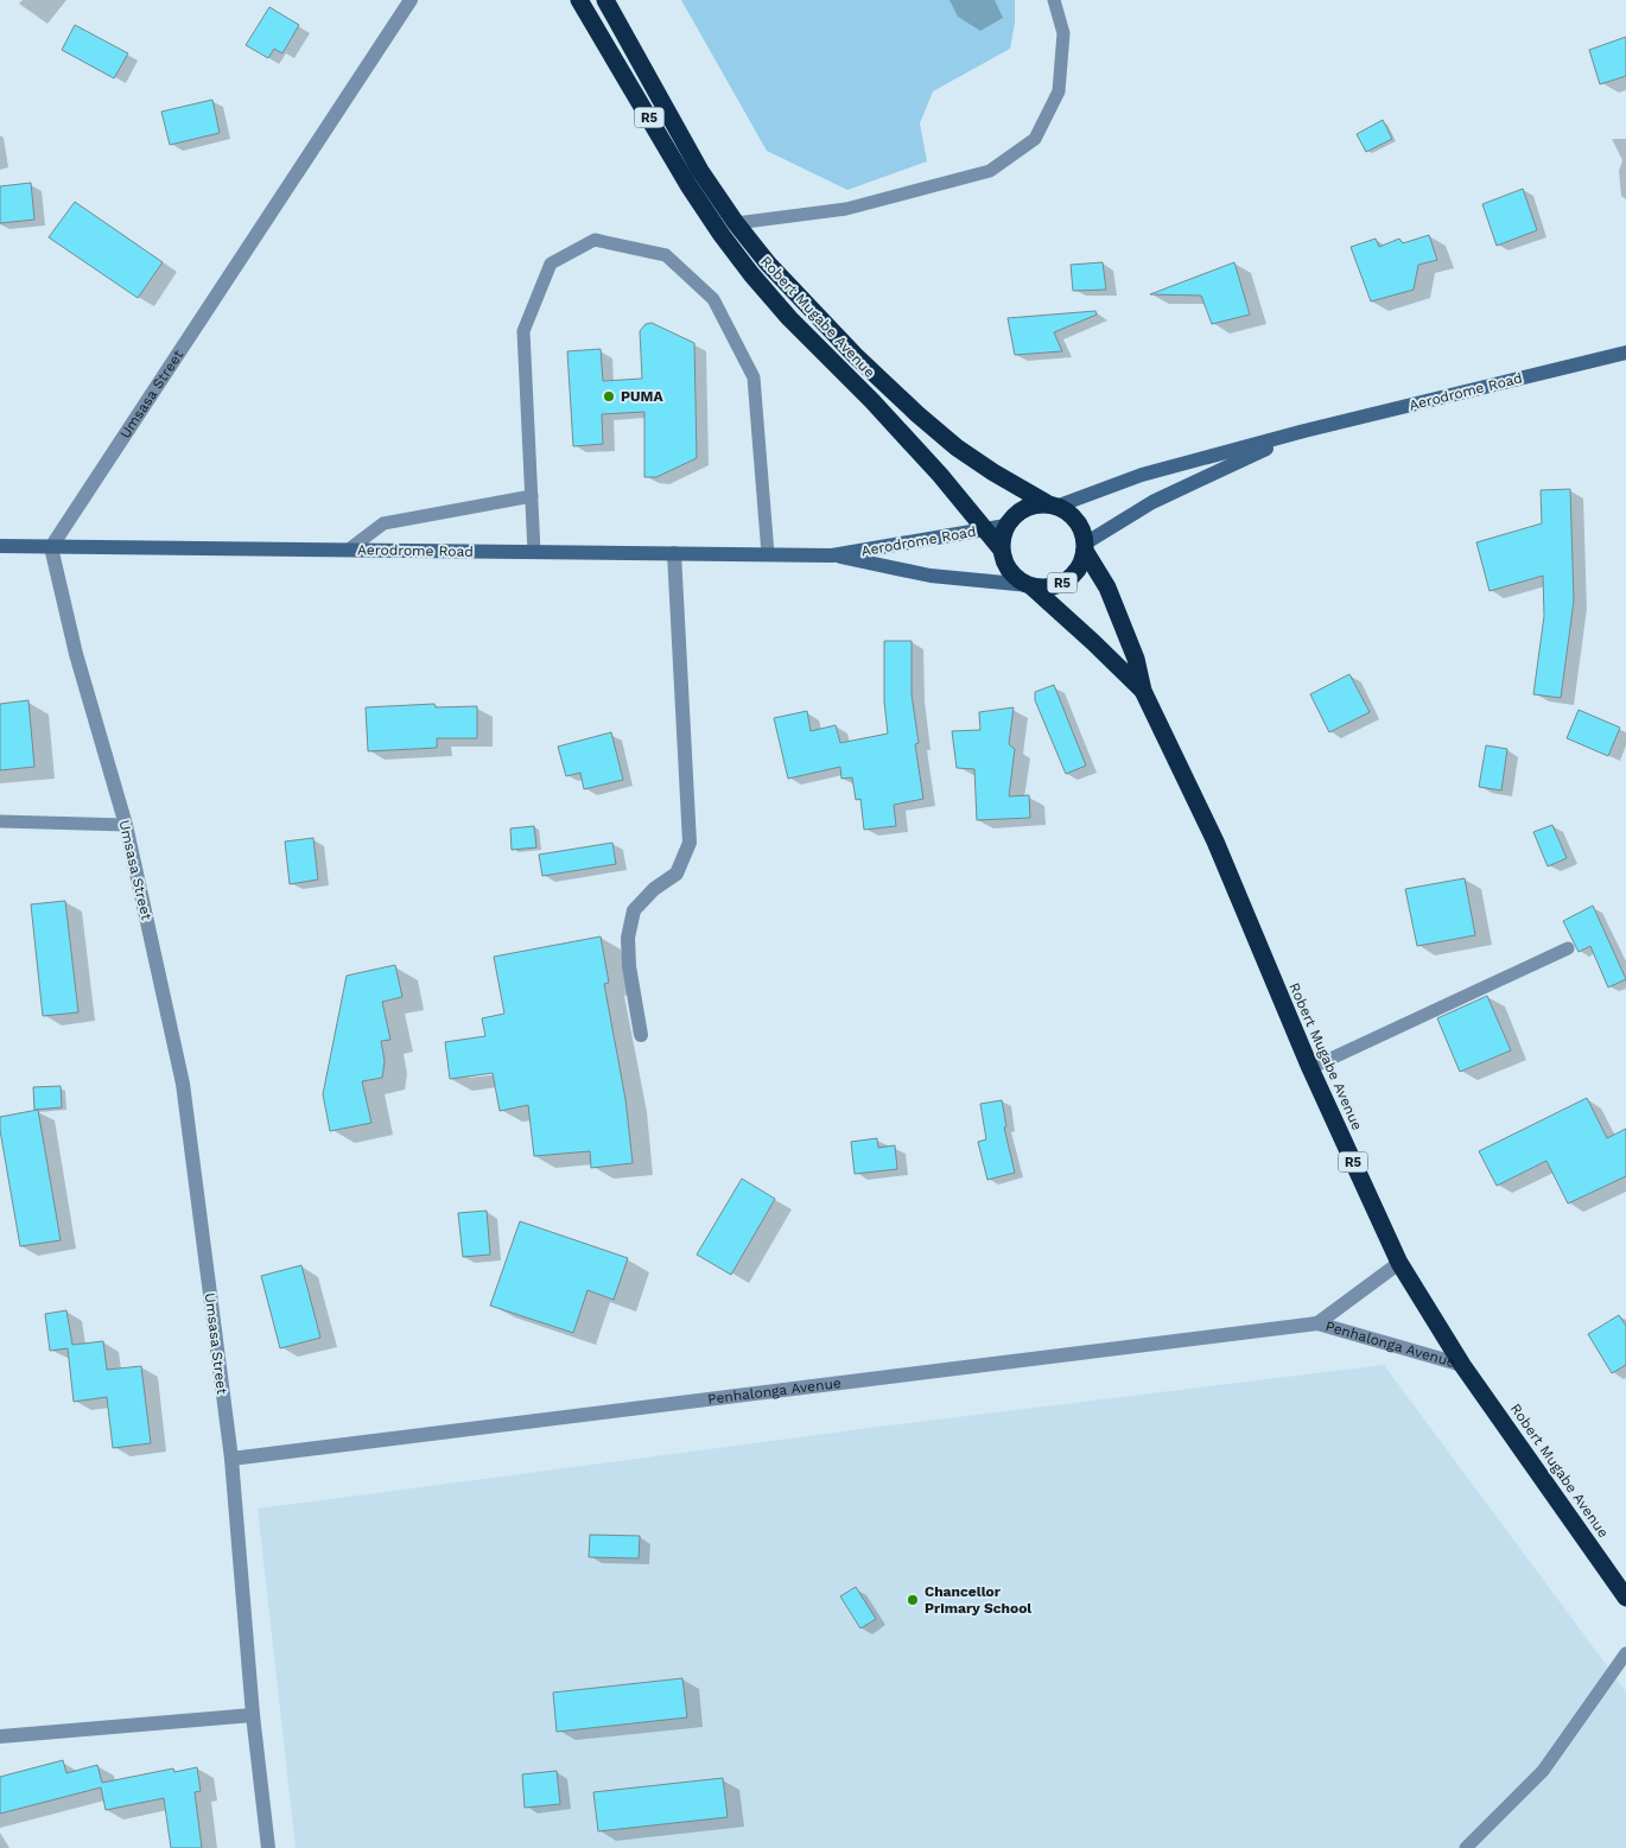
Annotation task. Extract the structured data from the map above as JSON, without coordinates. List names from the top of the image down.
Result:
{
  "streets": {
    "highway": ["R5", "Robert Mugabe Avenue"],
    "street": ["Aerodrome Road", "Umsasa Street", "Penhalonga Avenue"]
  },
  "crossings": [
    ["R5", "Robert Mugabe Avenue"],
    ["R5", "Aerodrome Road"],
    ["Robert Mugabe Avenue", "Aerodrome Road"],
    ["Robert Mugabe Avenue", "Penhalonga Avenue"],
    ["Aerodrome Road", "Umsasa Street"],
    ["Umsasa Street", "Penhalonga Avenue"]
  ],
  "places": ["PUMA", "Chancellor Primary School"]
}
